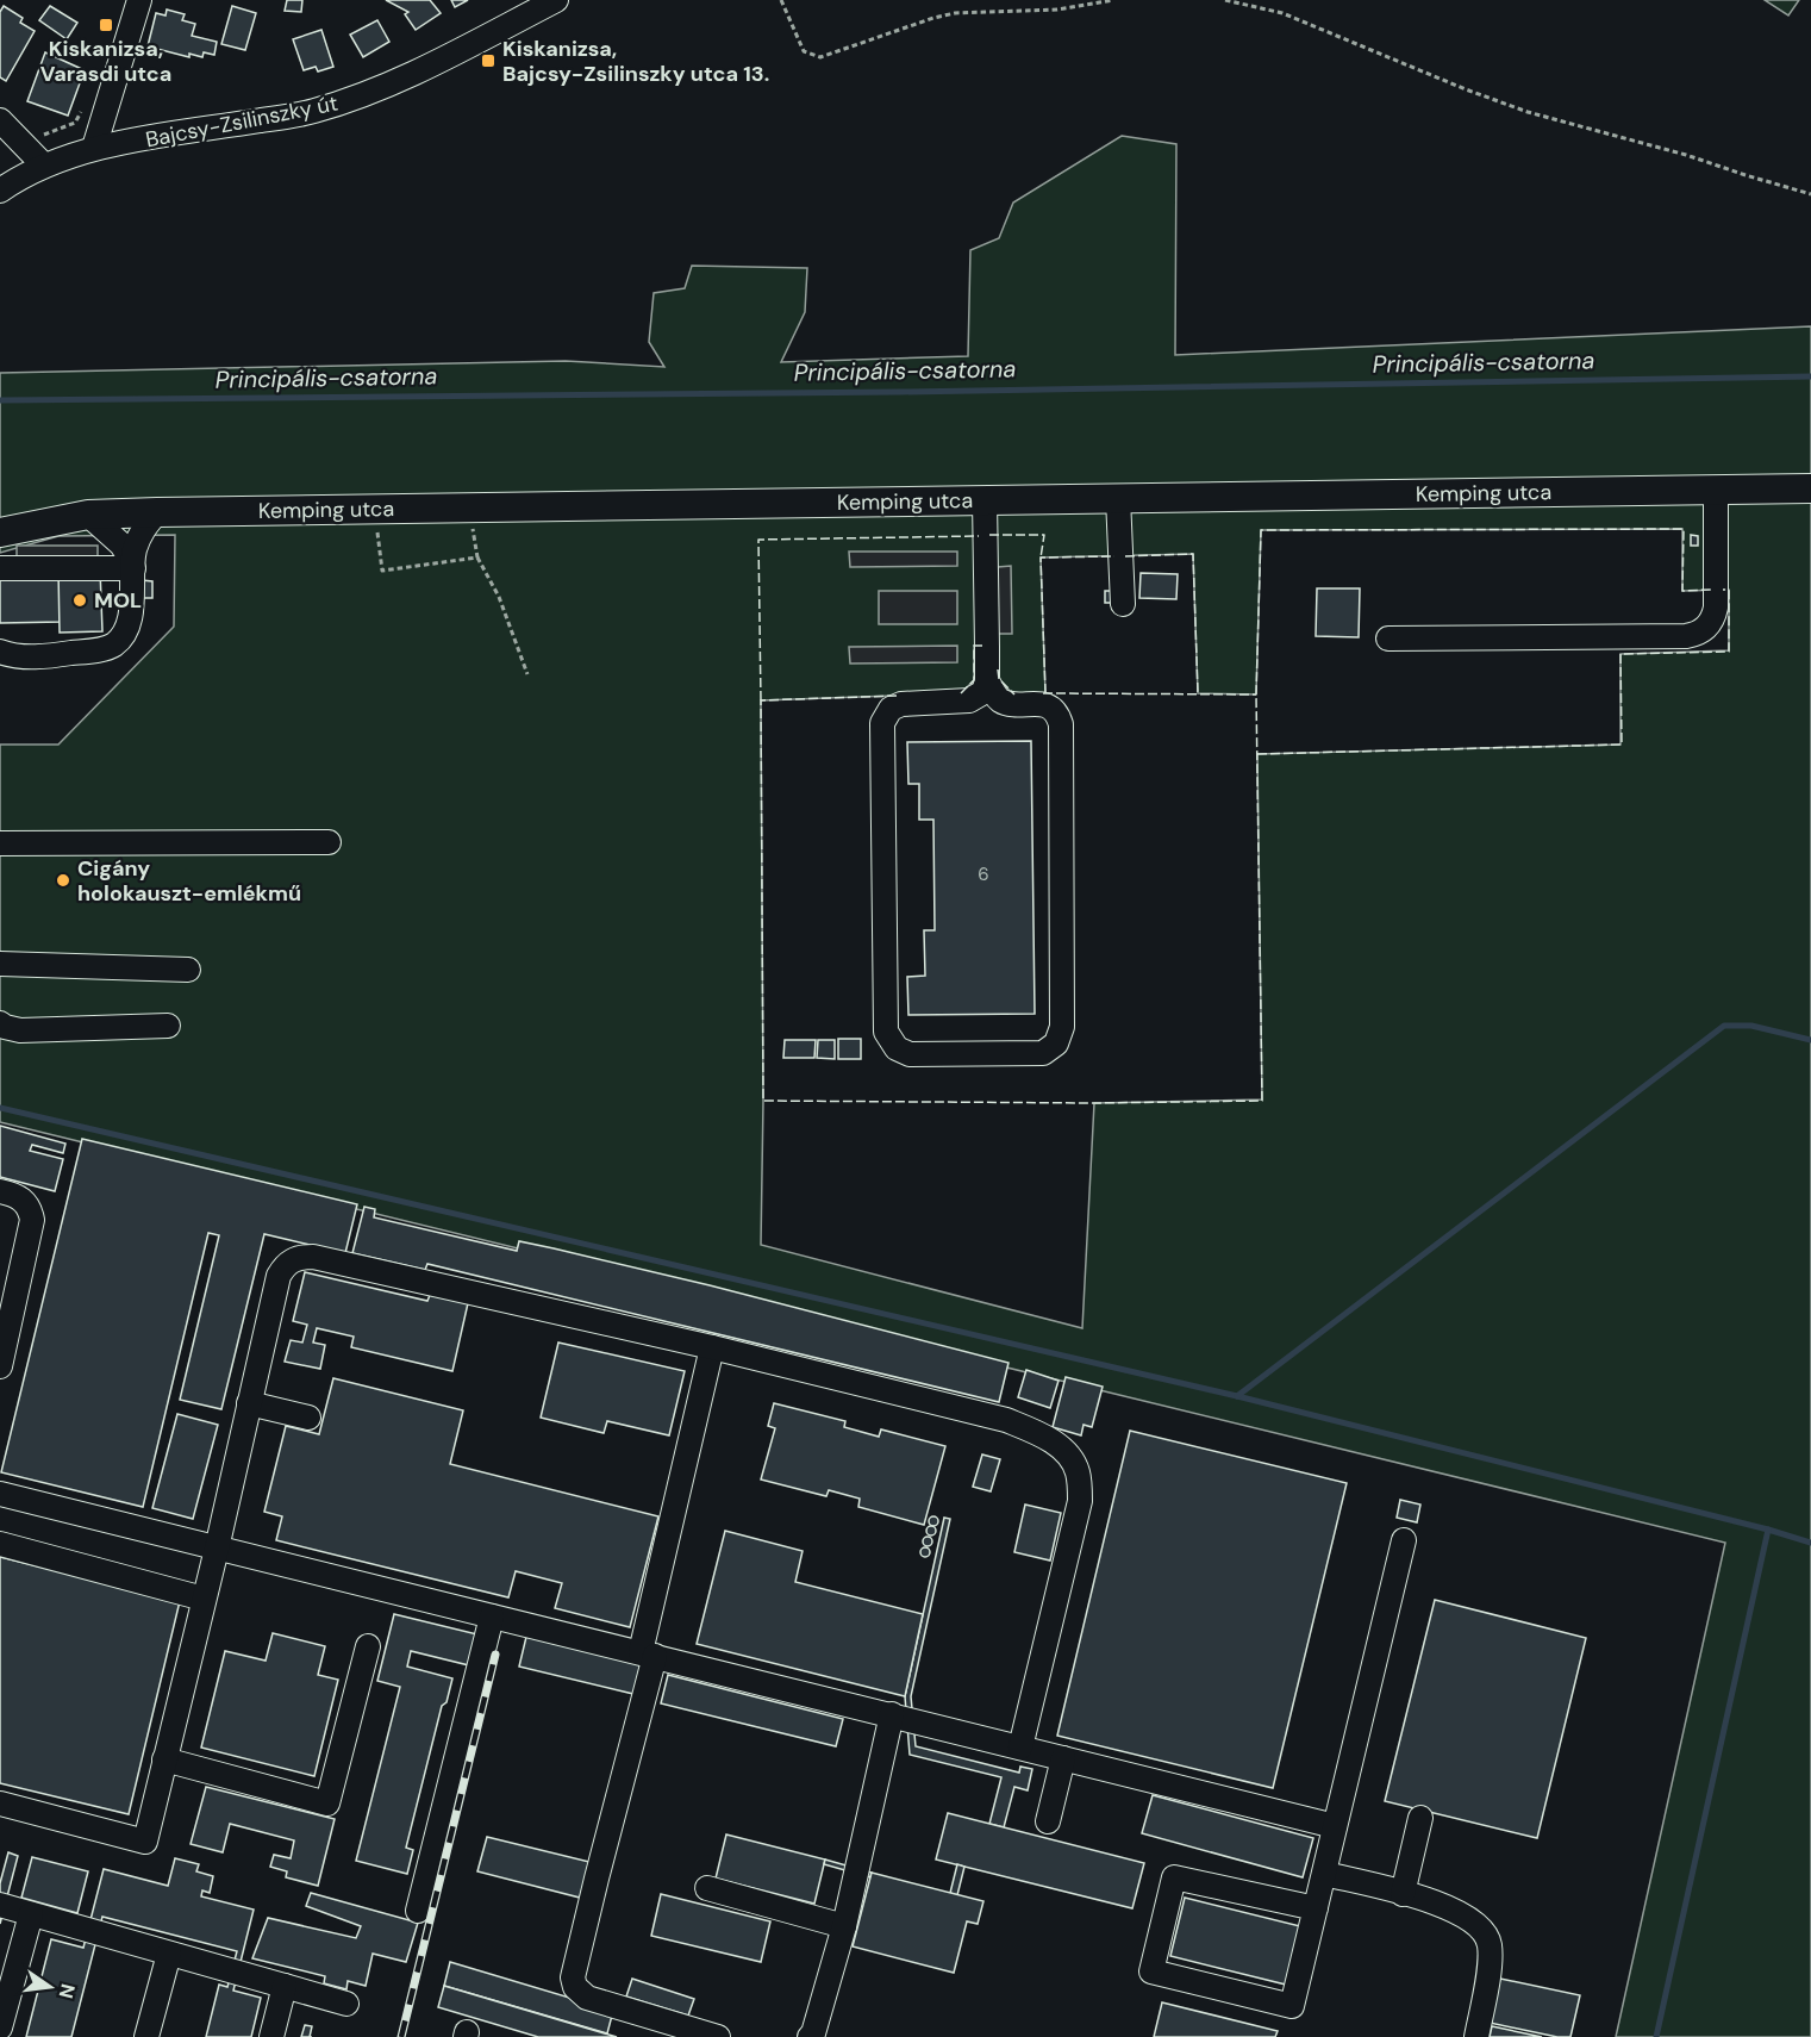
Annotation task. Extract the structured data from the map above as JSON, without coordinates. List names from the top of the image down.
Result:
{
  "streets": {
    "main road": ["Kemping utca"],
    "street": ["Bajcsy-Zsilinszky út"]
  },
  "water": ["Principális-csatorna"],
  "places": {
    "transit": ["Kiskanizsa, Varasdi utca", "Kiskanizsa, Bajcsy-Zsilinszky utca 13."],
    "other": ["MOL", "Cigány holokauszt-emlékmű"]
  },
  "house_numbers": ["6"],
  "north": "right"
}
